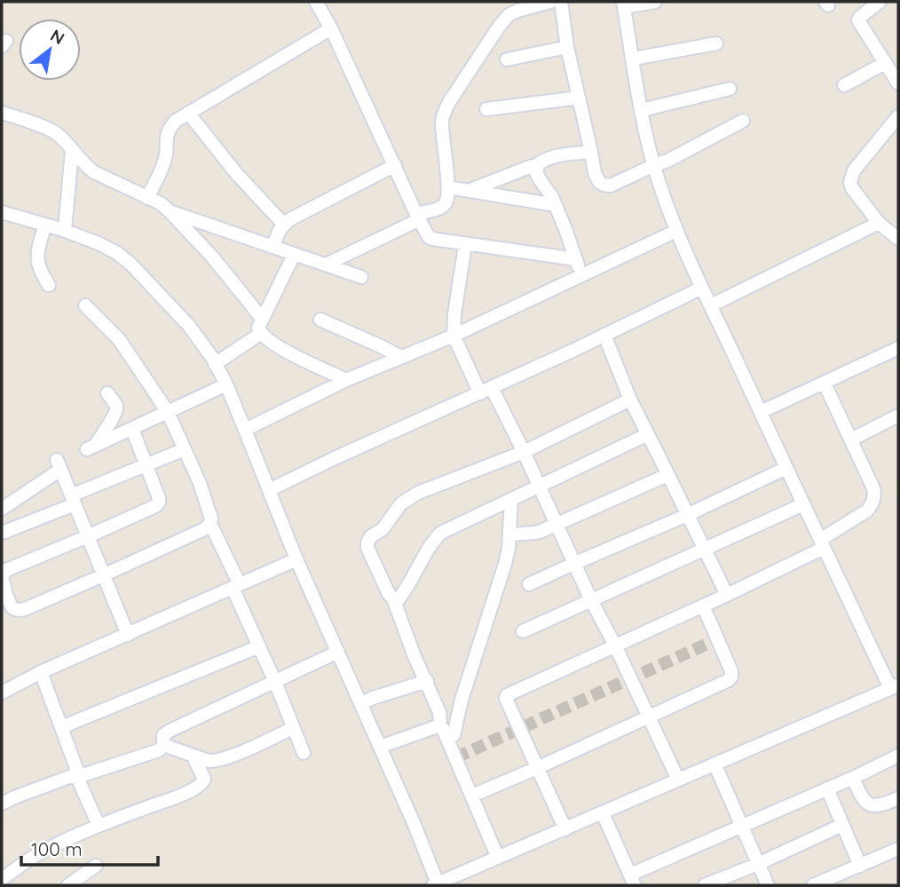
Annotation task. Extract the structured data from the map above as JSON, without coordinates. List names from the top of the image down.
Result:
{
  "scale_bar": "100 m",
  "north": "top right"
}
